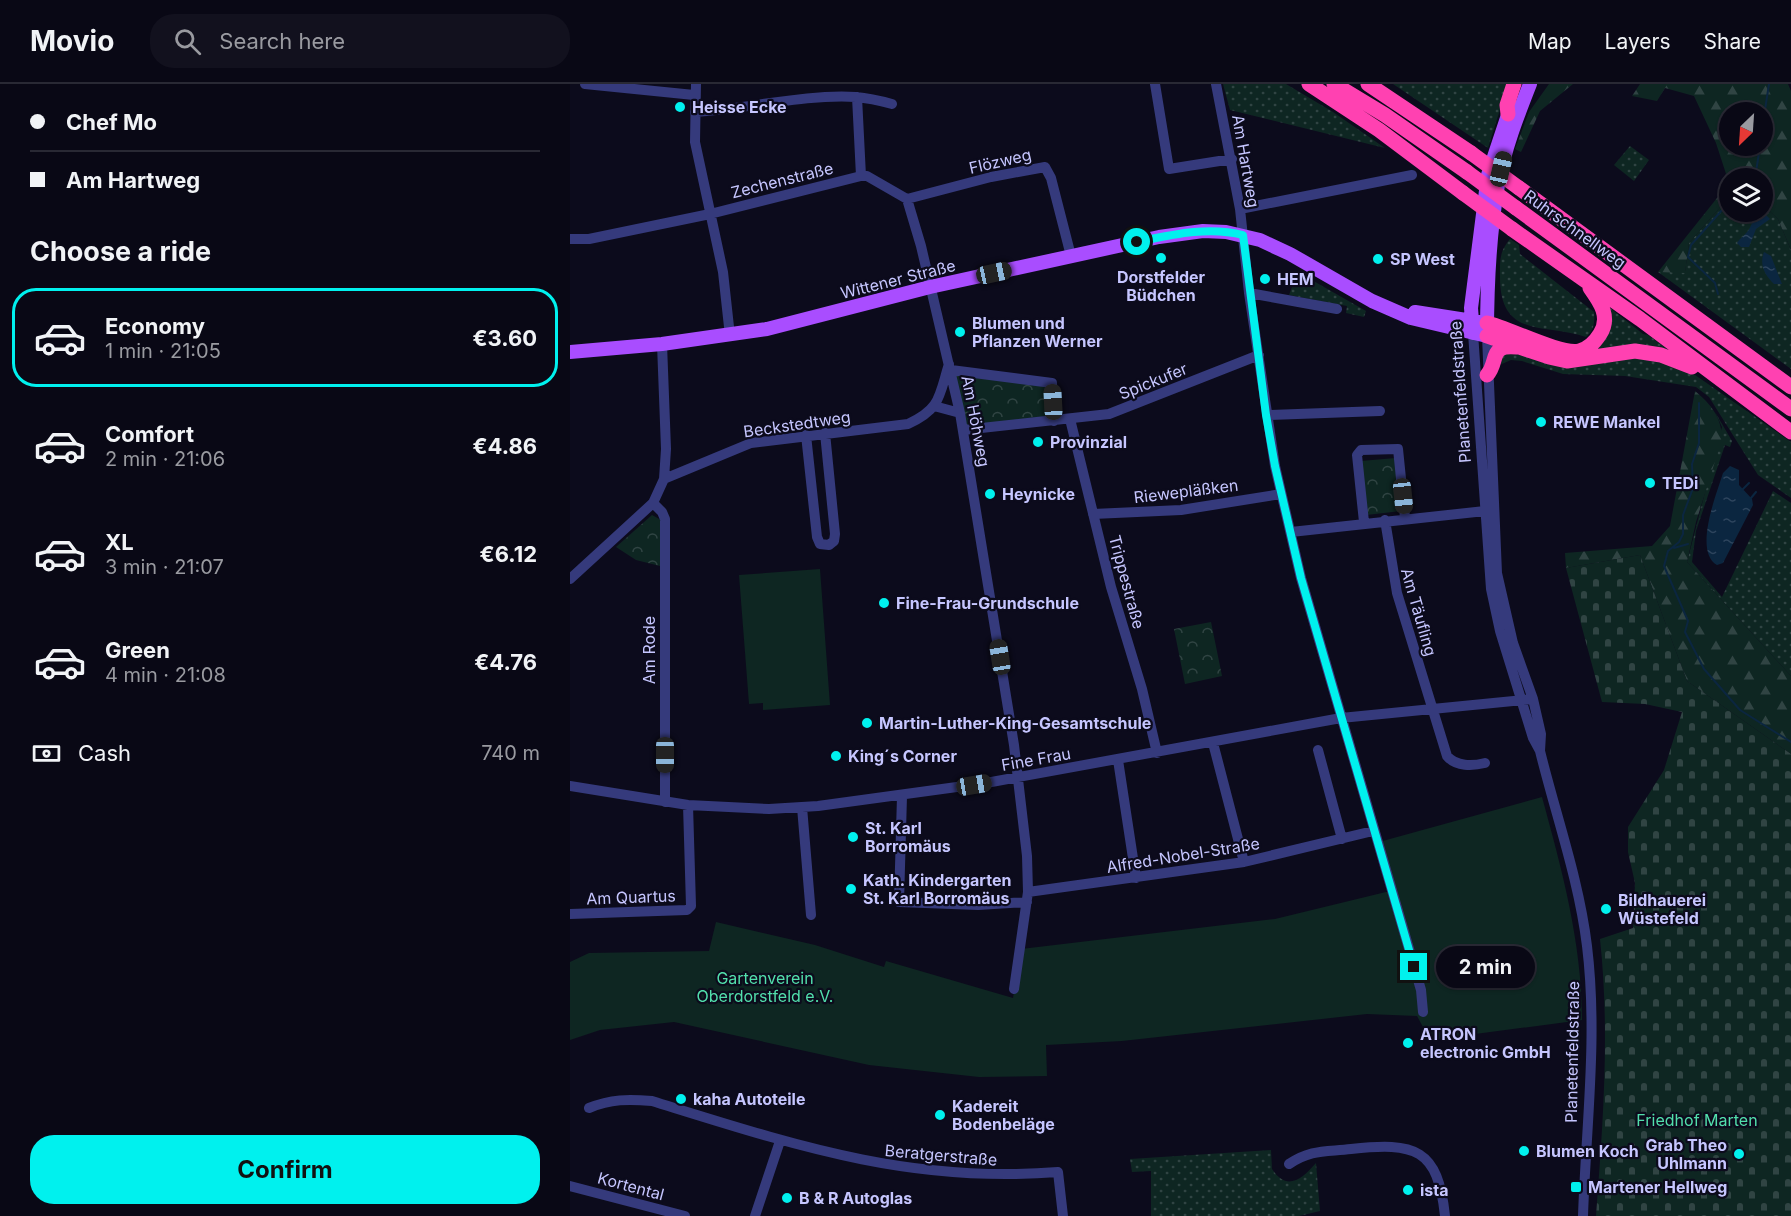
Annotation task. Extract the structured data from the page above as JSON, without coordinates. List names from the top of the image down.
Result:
{
  "streets": {
    "highway": ["Ruhrschnellweg"],
    "main road": ["Wittener Straße", "Planetenfeldstraße"],
    "street": [
      "Flözweg",
      "Am Hartweg",
      "Zechenstraße",
      "Spickufer",
      "Am Höhweg",
      "Beckstedtweg",
      "Riewepläßken",
      "Trippestraße",
      "Am Täufling",
      "Am Rode",
      "Fine Frau",
      "Alfred-Nobel-Straße",
      "Am Quartus",
      "Beratgerstraße",
      "Kortental"
    ]
  },
  "crossings": [
    ["Flözweg", "Wittener Straße"],
    ["Am Hartweg", "Wittener Straße"],
    ["Am Hartweg", "Spickufer"],
    ["Am Hartweg", "Riewepläßken"],
    ["Am Hartweg", "Fine Frau"],
    ["Am Hartweg", "Alfred-Nobel-Straße"],
    ["Wittener Straße", "Planetenfeldstraße"],
    ["Wittener Straße", "Am Höhweg"],
    ["Spickufer", "Am Höhweg"],
    ["Spickufer", "Trippestraße"],
    ["Planetenfeldstraße", "Fine Frau"],
    ["Am Höhweg", "Fine Frau"],
    ["Am Höhweg", "Alfred-Nobel-Straße"],
    ["Riewepläßken", "Trippestraße"],
    ["Trippestraße", "Fine Frau"],
    ["Am Täufling", "Fine Frau"],
    ["Am Rode", "Fine Frau"],
    ["Fine Frau", "Alfred-Nobel-Straße"],
    ["Fine Frau", "Am Quartus"]
  ],
  "parks": ["Gartenverein Oberdorstfeld e.V.", "Friedhof Marten"],
  "places": {
    "other": [
      "Heisse Ecke",
      "Dorstfelder Büdchen",
      "SP West",
      "HEM",
      "Blumen und Pflanzen Werner",
      "REWE Mankel",
      "Provinzial",
      "TEDi",
      "Heynicke",
      "Fine-Frau-Grundschule",
      "Martin-Luther-King-Gesamtschule",
      "King´s Corner",
      "St. Karl Borromäus",
      "Kath. Kindergarten St. Karl Borromäus",
      "Bildhauerei Wüstefeld",
      "ATRON electronic GmbH",
      "kaha Autoteile",
      "Kadereit Bodenbeläge",
      "Blumen Koch",
      "Grab Theo Uhlmann",
      "ista",
      "B & R Autoglas"
    ],
    "transit": ["Martener Hellweg"]
  },
  "north": "bottom left",
  "page": {
    "header": "Movio",
    "search": "Search here",
    "nav": ["Map", "Layers", "Share"],
    "banner": ["Chef Mo", "Am Hartweg"],
    "heading": "Choose a ride",
    "list": [
      {
        "name": "Economy",
        "note": "1 min · 21:05",
        "value": "€3.60"
      },
      {
        "name": "Comfort",
        "note": "2 min · 21:06",
        "value": "€4.86"
      },
      {
        "name": "XL",
        "note": "3 min · 21:07",
        "value": "€6.12"
      },
      {
        "name": "Green",
        "note": "4 min · 21:08",
        "value": "€4.76"
      }
    ],
    "pay": ["Cash", "740 m"],
    "bubble": "2 min",
    "buttons": "Confirm"
  }
}
